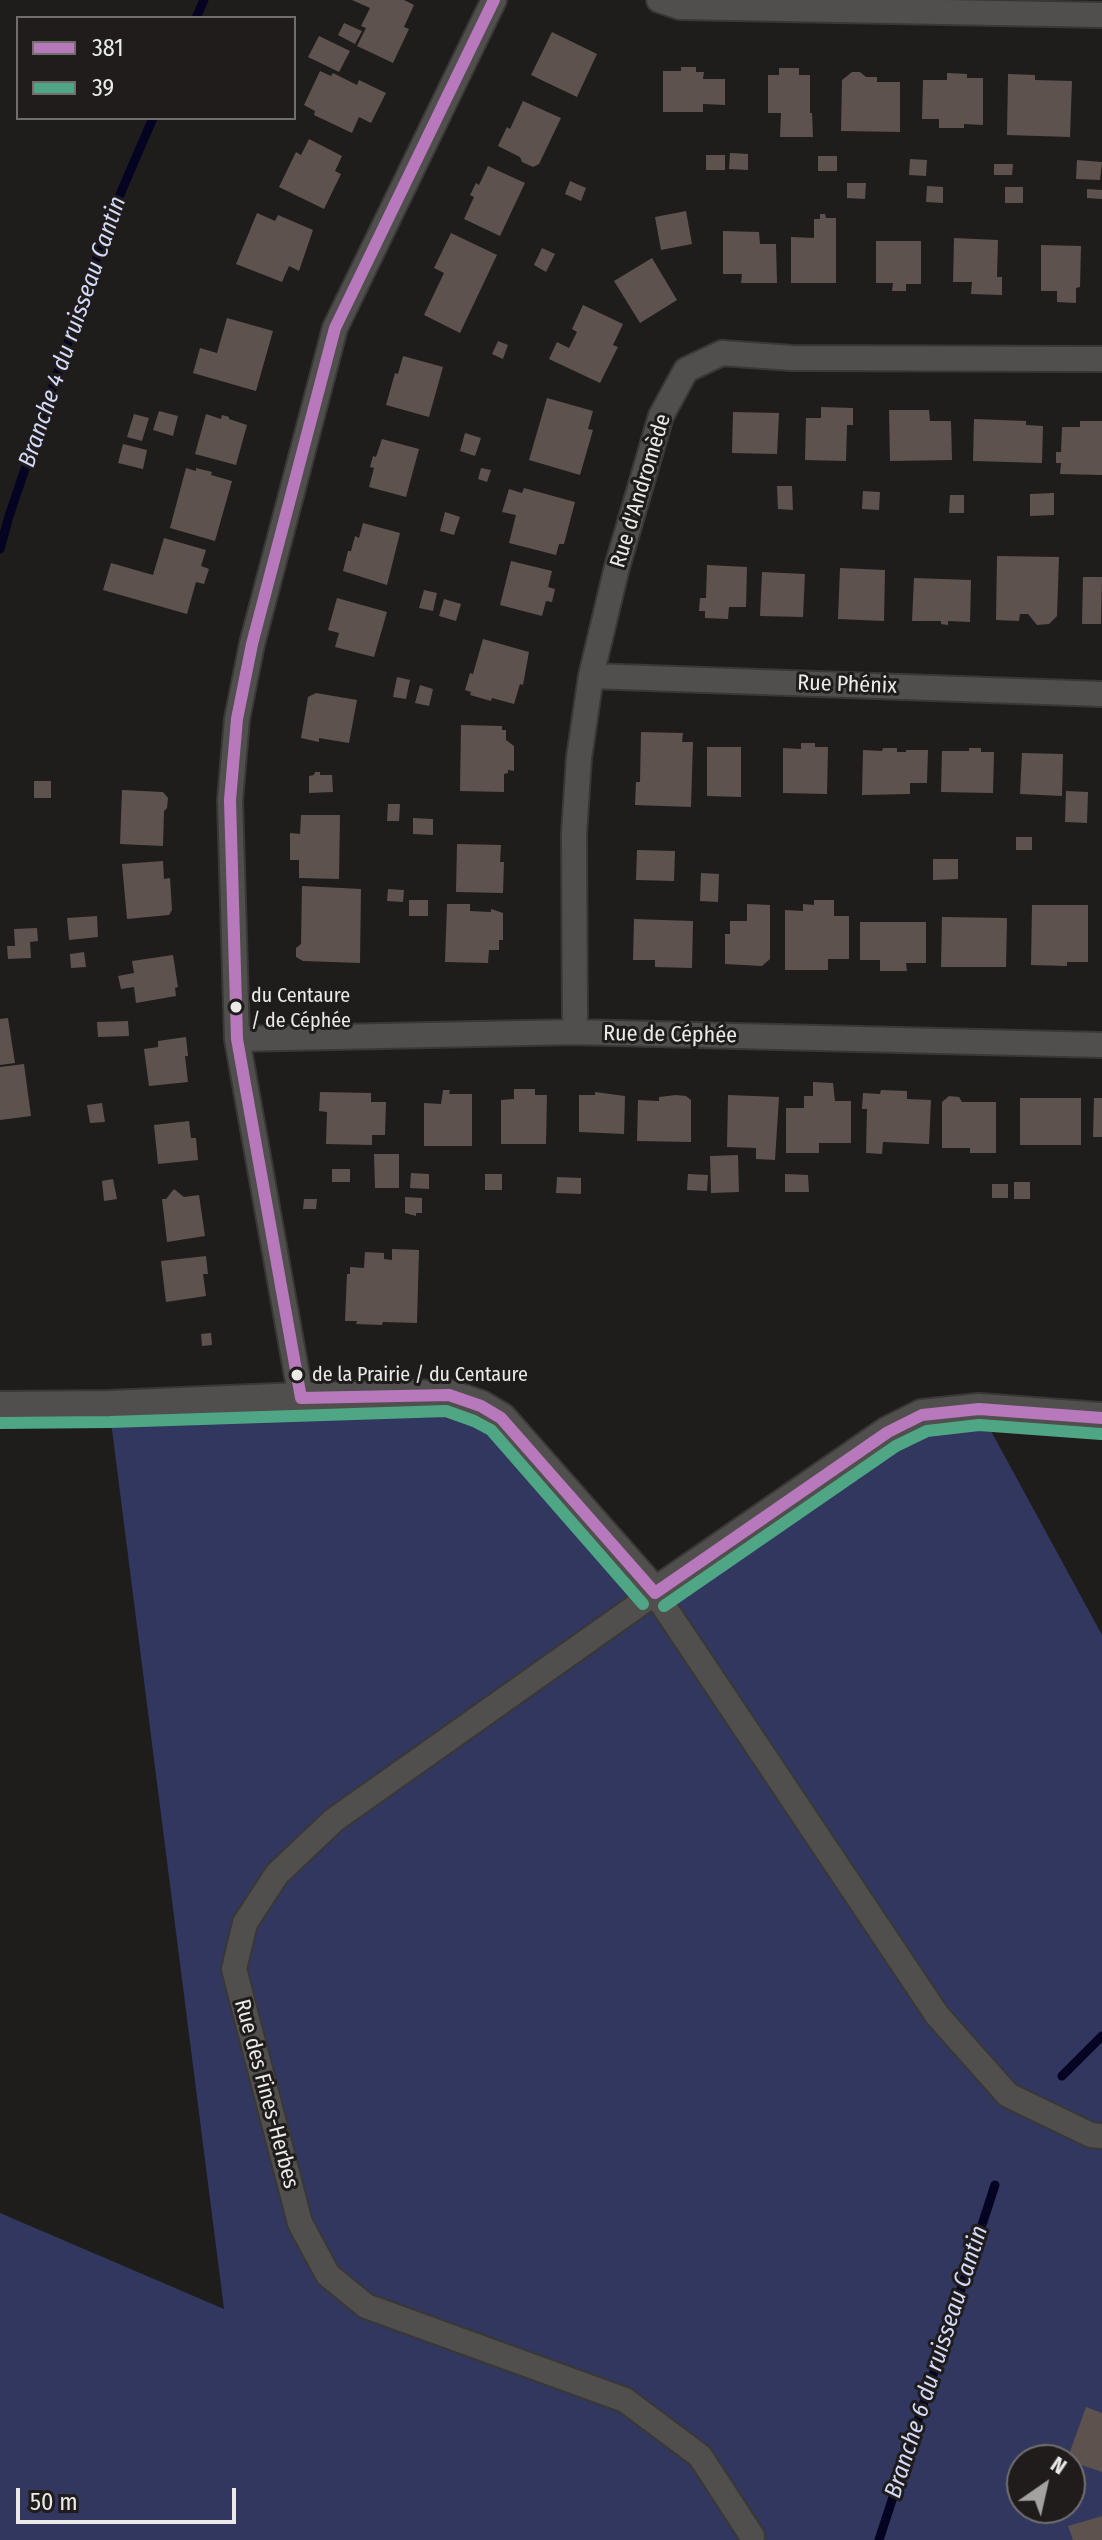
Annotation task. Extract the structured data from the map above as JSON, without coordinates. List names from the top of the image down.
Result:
{
  "streets": {
    "street": [
      "Rue d'Andromède",
      "Rue Phénix",
      "Rue de Céphée",
      "Rue des Fines-Herbes"
    ]
  },
  "crossings": [
    ["Rue d'Andromède", "Rue Phénix"],
    ["Rue d'Andromède", "Rue de Céphée"]
  ],
  "water": ["Branche 4 du ruisseau Cantin", "Branche 6 du ruisseau Cantin"],
  "places": ["du Centaure / de Céphée", "de la Prairie / du Centaure"],
  "lines": ["transit line 381", "transit line 39"],
  "legend": ["381", "39"],
  "scale_bar": "50 m",
  "north": "top right"
}
